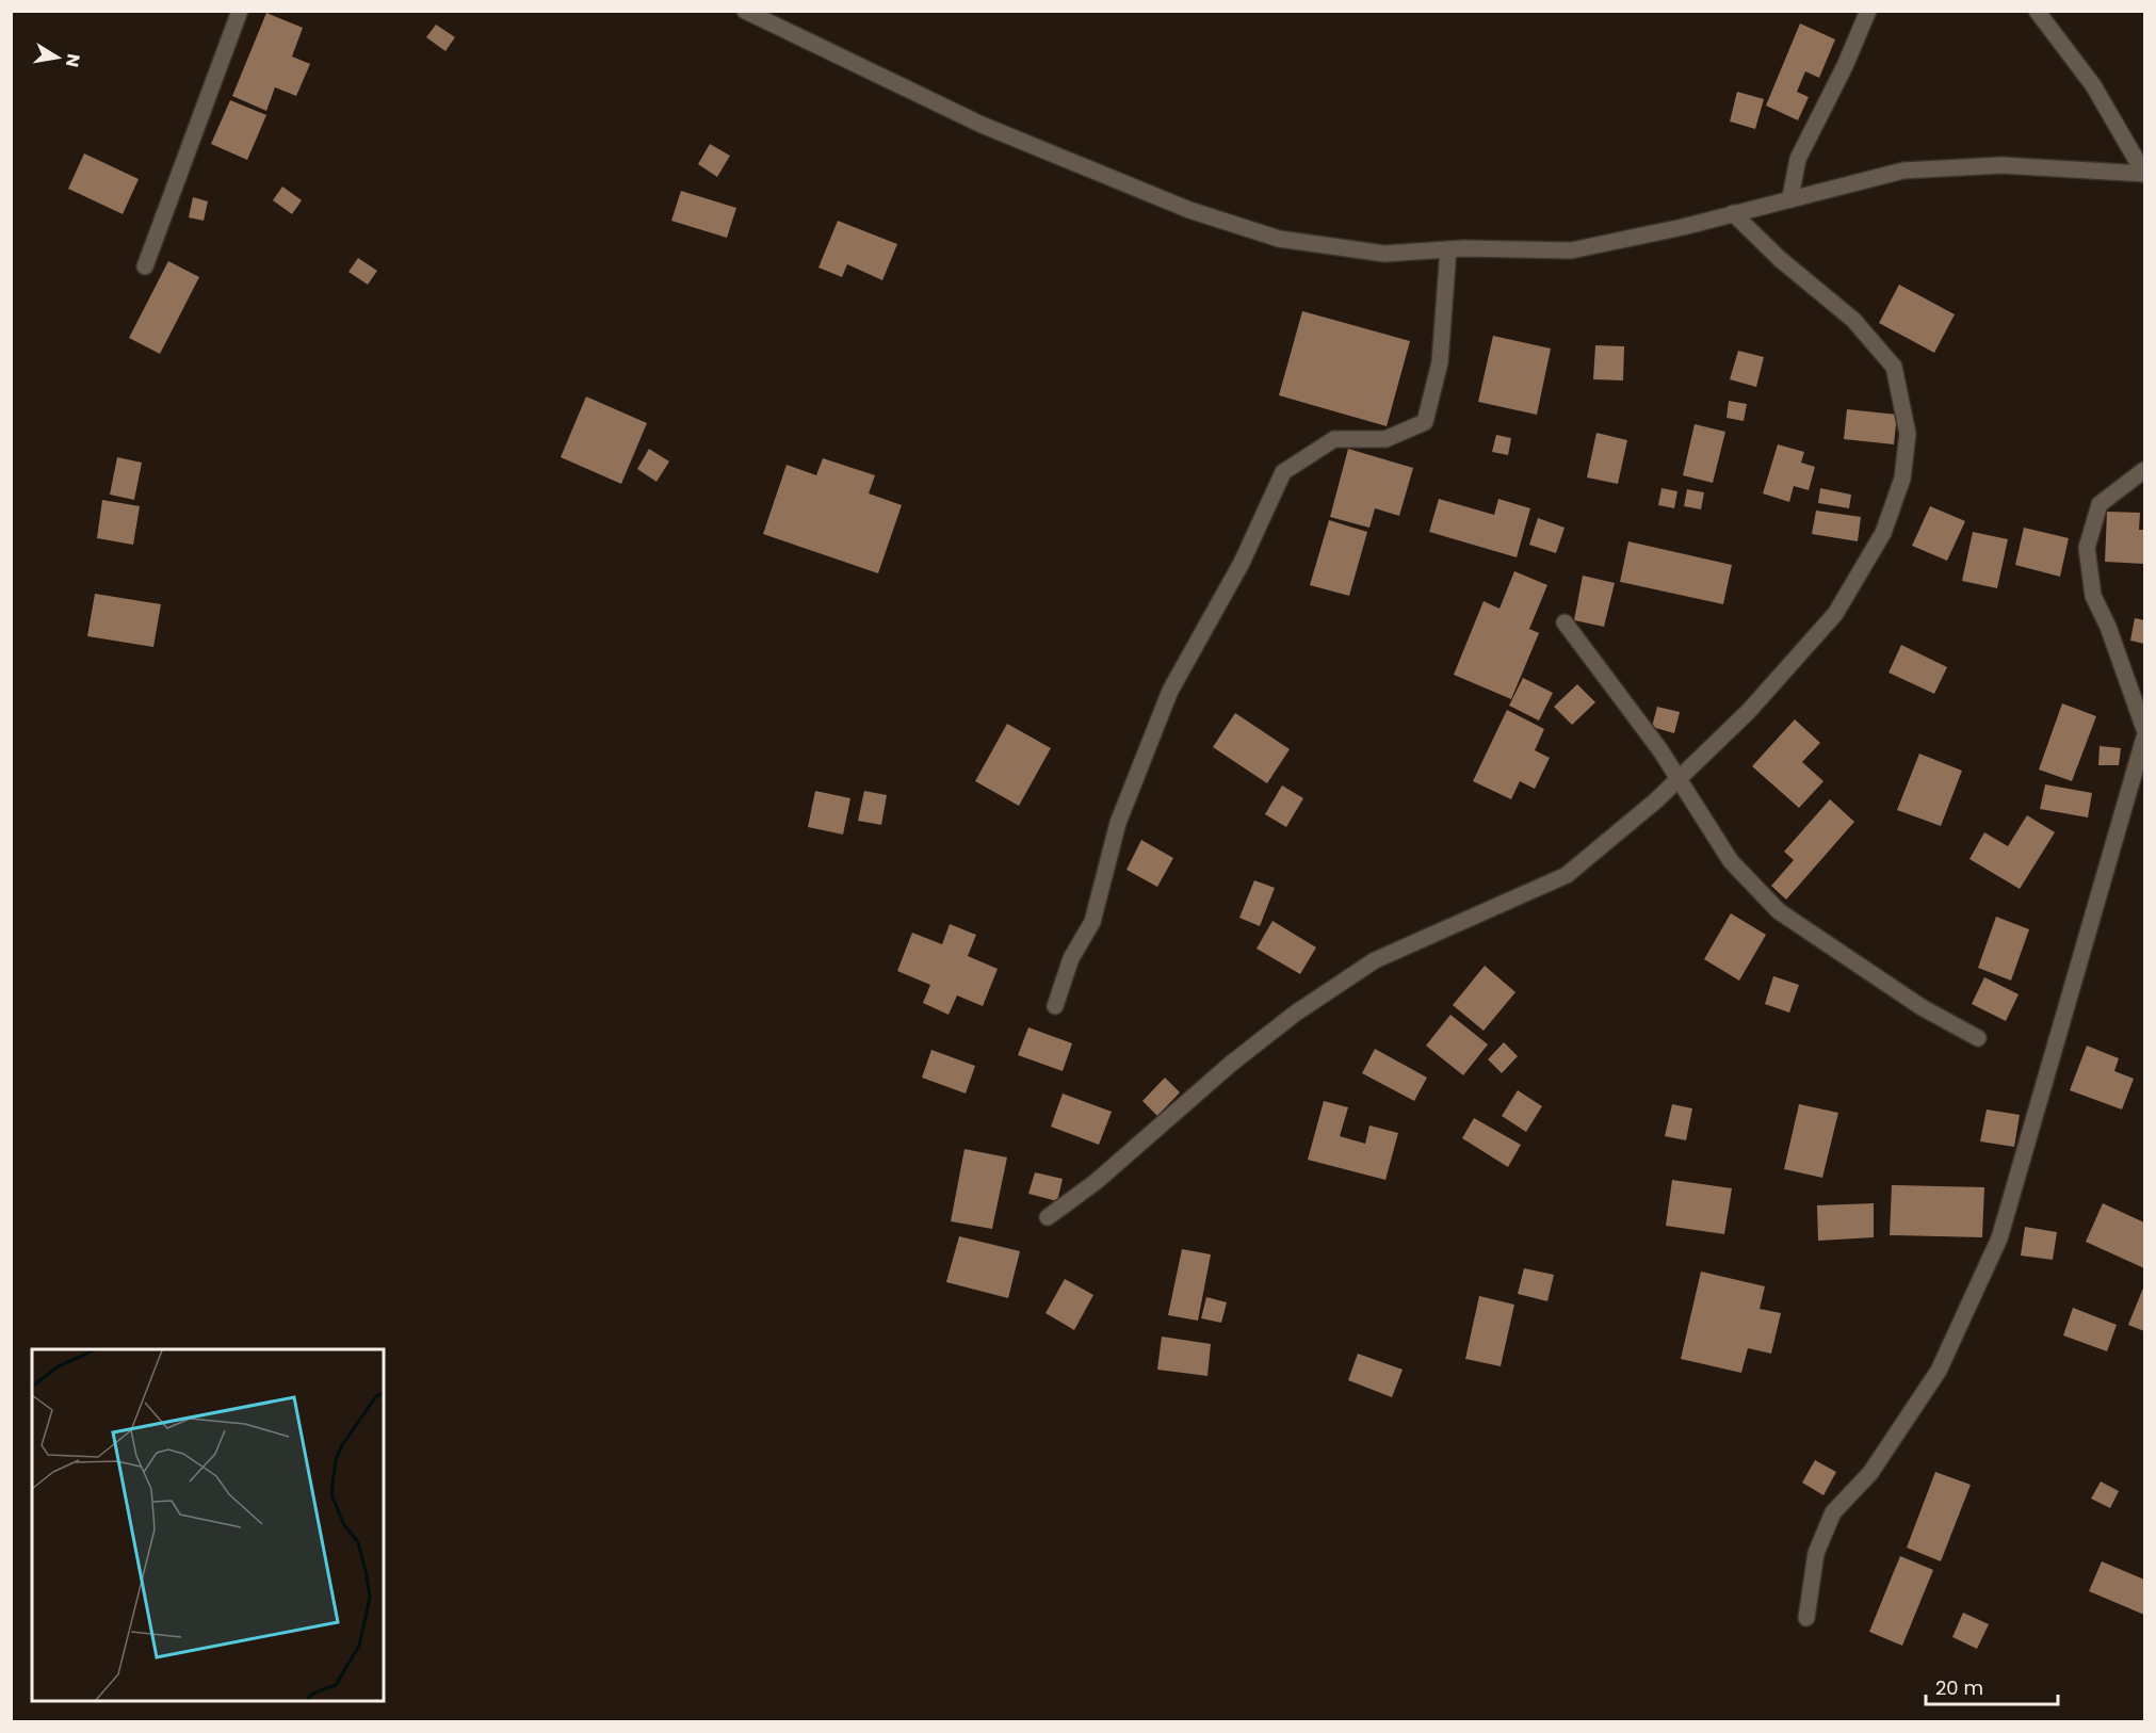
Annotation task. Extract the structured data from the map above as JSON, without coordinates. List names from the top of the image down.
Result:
{
  "scale_bar": "20 m",
  "north": "right"
}
